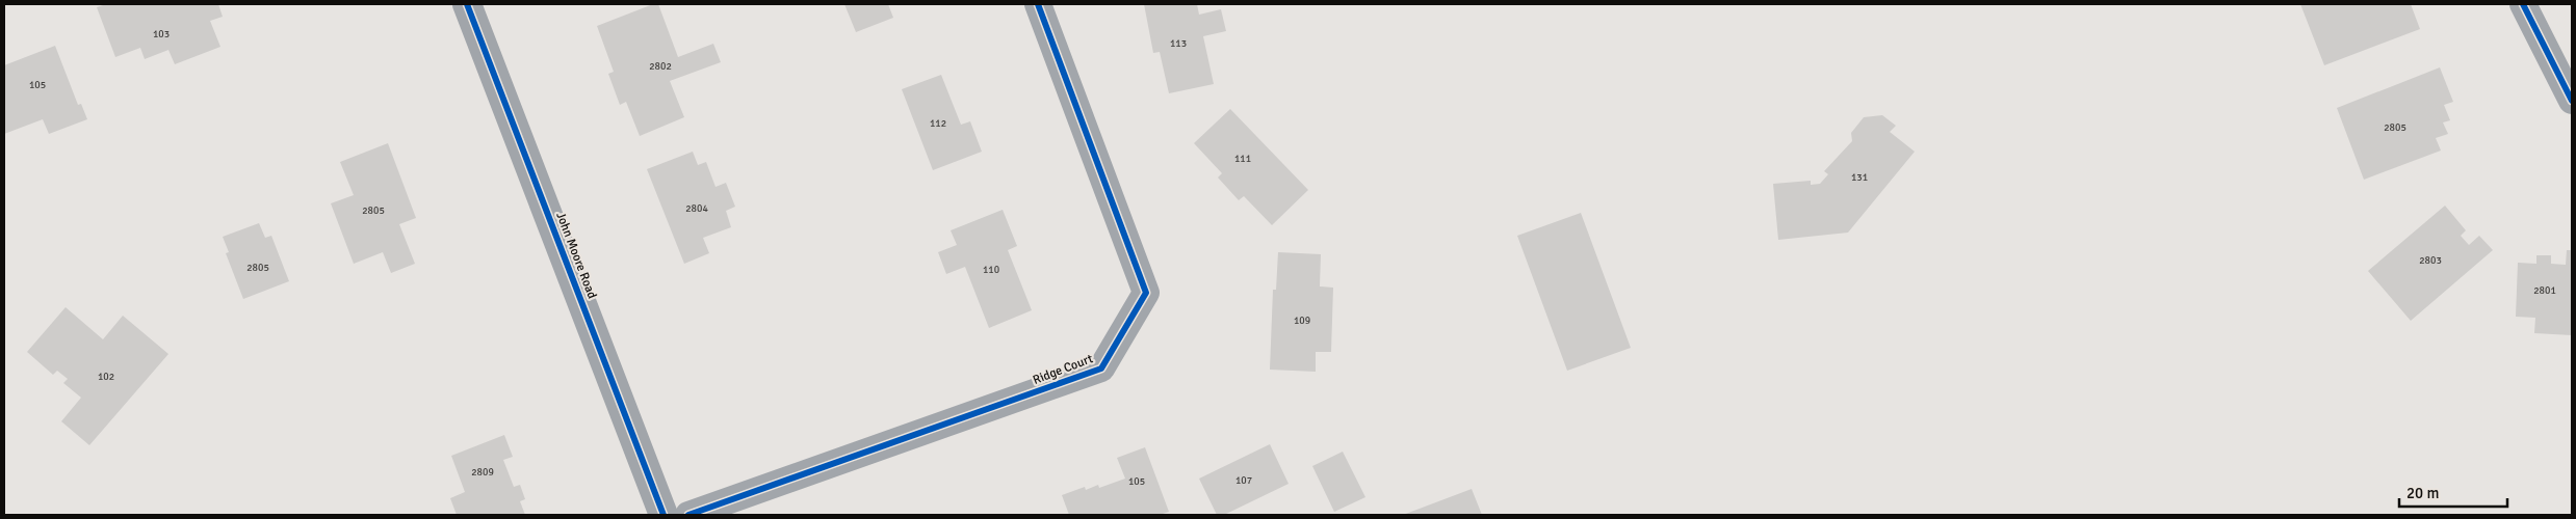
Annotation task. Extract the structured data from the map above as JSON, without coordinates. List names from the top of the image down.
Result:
{
  "streets": {
    "street": ["John Moore Road", "Ridge Court"]
  },
  "house_numbers": [
    "103",
    "113",
    "2802",
    "105",
    "112",
    "2805",
    "111",
    "131",
    "2804",
    "2805",
    "2803",
    "2805",
    "110",
    "2801",
    "109",
    "102",
    "2809",
    "107",
    "105"
  ],
  "scale_bar": "20 m"
}
